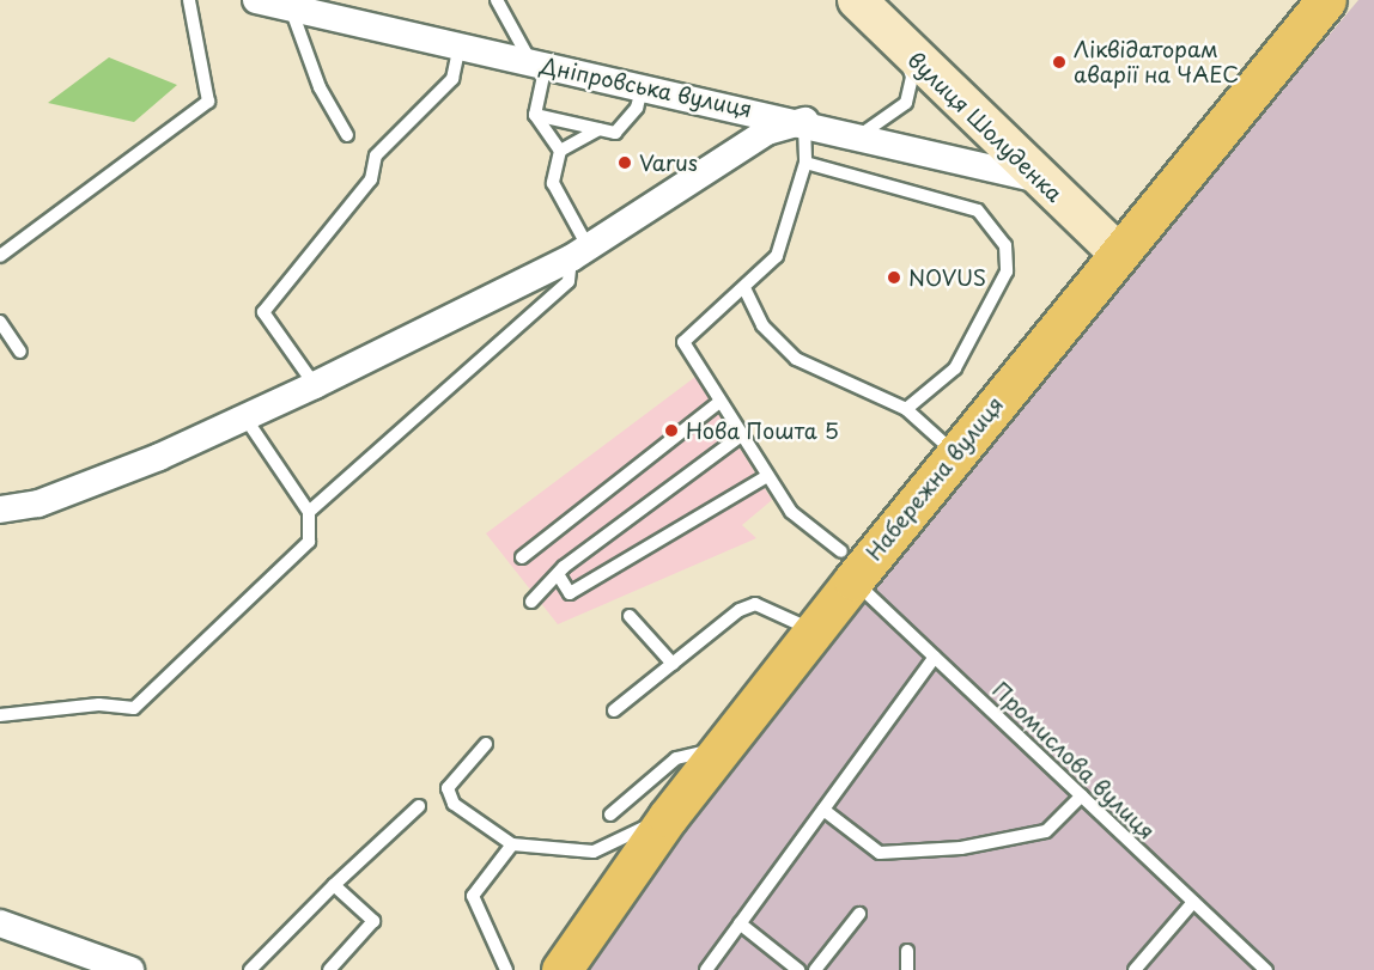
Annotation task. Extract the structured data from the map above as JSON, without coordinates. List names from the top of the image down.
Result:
{
  "streets": {
    "main road": ["вулиця Шолуденка", "Набережна вулиця"],
    "street": ["Дніпровська вулиця"],
    "lane": ["Промислова вулиця"]
  },
  "crossings": [
    ["Дніпровська вулиця", "вулиця Шолуденка"],
    ["вулиця Шолуденка", "Набережна вулиця"],
    ["Набережна вулиця", "Промислова вулиця"]
  ],
  "places": [
    "Ліквідаторам аварії на ЧАЕС",
    "Varus",
    "NOVUS",
    "Нова Пошта 5"
  ]
}
